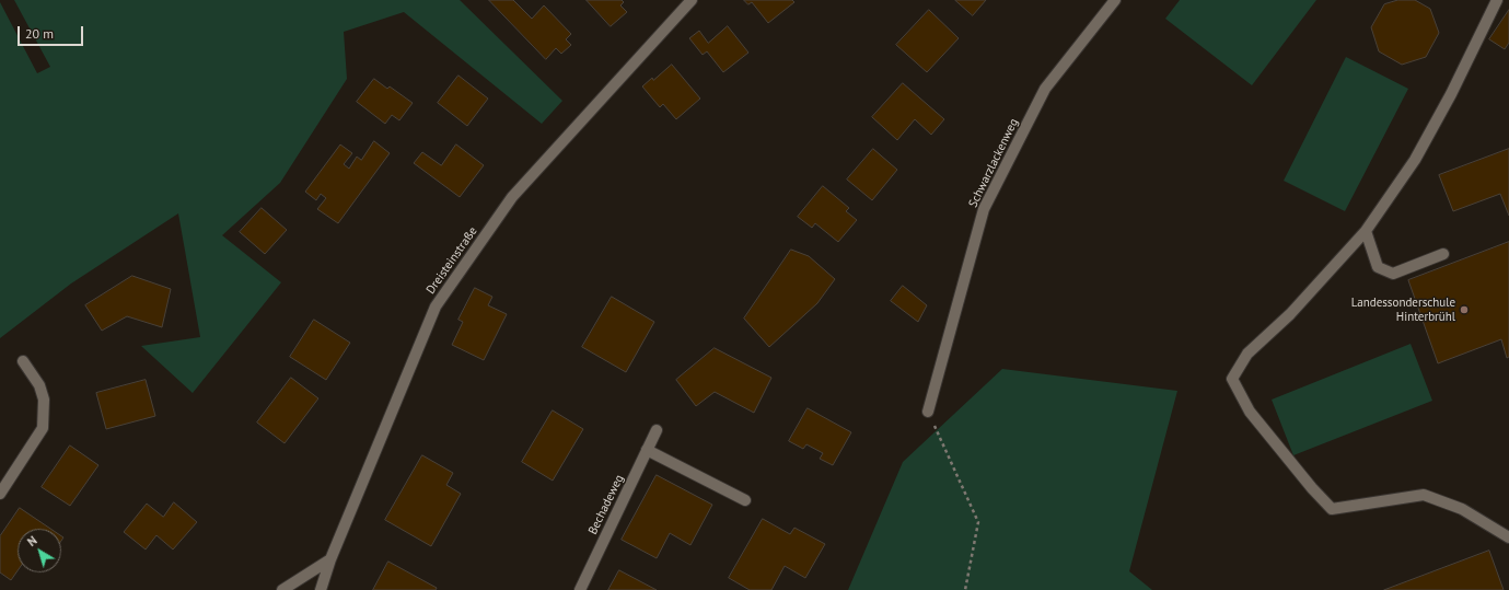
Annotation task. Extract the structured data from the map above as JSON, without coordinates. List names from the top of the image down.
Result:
{
  "streets": {
    "street": ["Schwarzlackenweg", "Dreisteinstraße", "Bechadeweg"]
  },
  "places": ["Landessonderschule Hinterbrühl"],
  "scale_bar": "20 m",
  "north": "top left"
}
